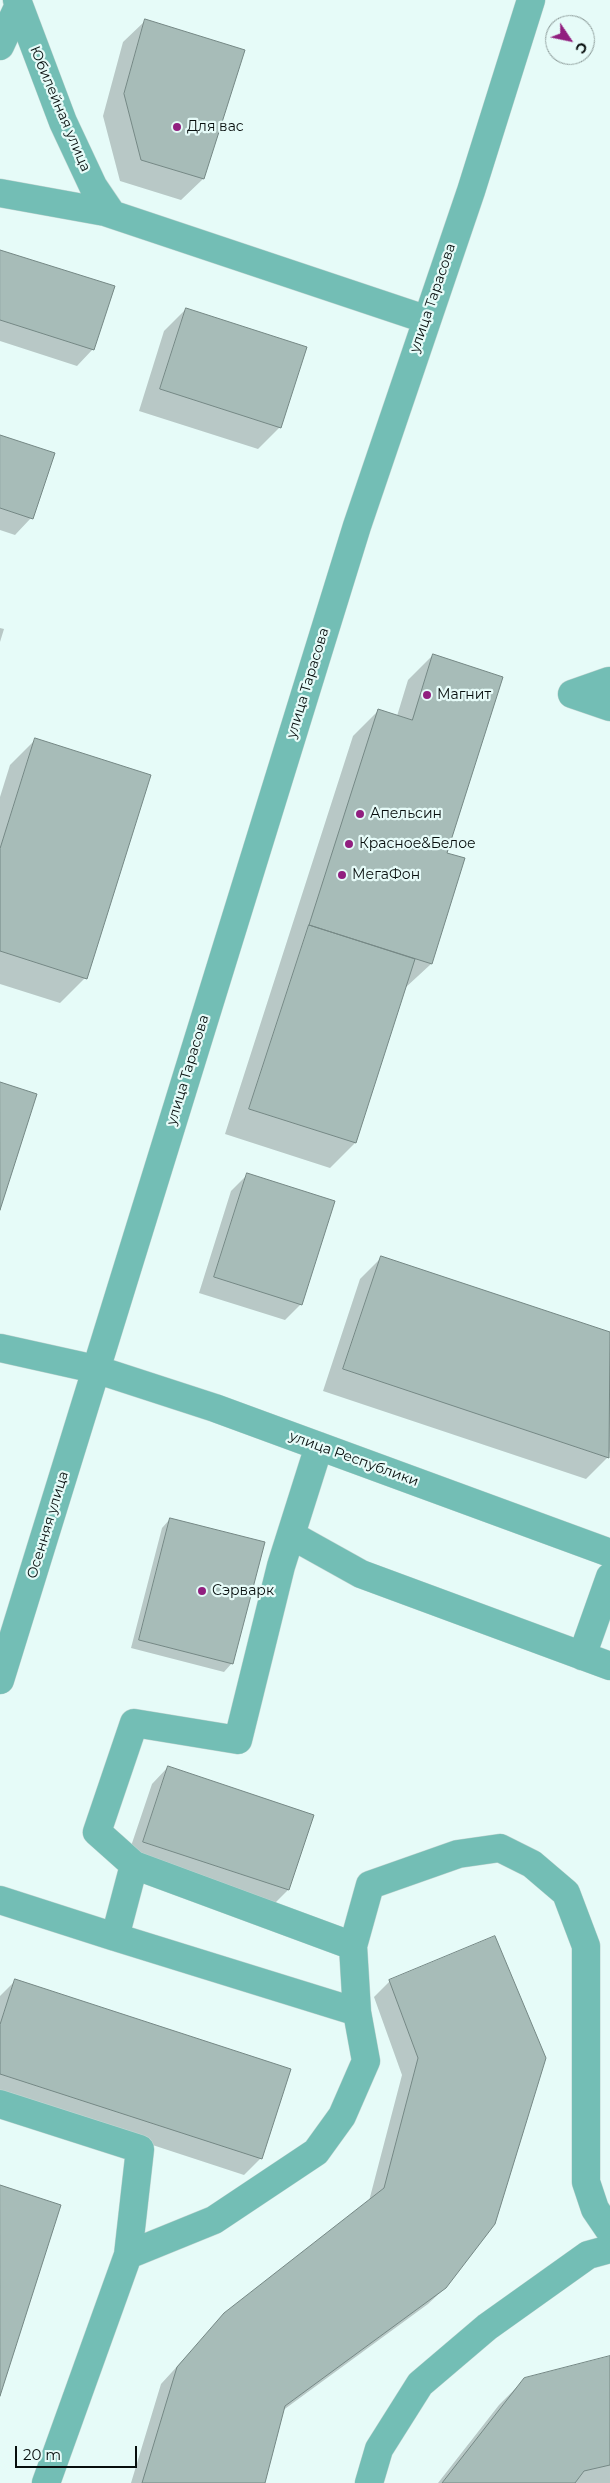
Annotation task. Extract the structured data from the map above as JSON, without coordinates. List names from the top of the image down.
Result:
{
  "streets": {
    "street": [
      "Юбилейная улица",
      "улица Тарасова",
      "улица Республики",
      "Осенняя улица"
    ]
  },
  "crossings": [
    ["улица Тарасова", "улица Республики"],
    ["улица Тарасова", "Осенняя улица"],
    ["улица Республики", "Осенняя улица"]
  ],
  "places": [
    "Для вас",
    "Магнит",
    "Апельсин",
    "Красное&Белое",
    "МегаФон",
    "Сэрварк"
  ],
  "scale_bar": "20 m",
  "north": "bottom right"
}
